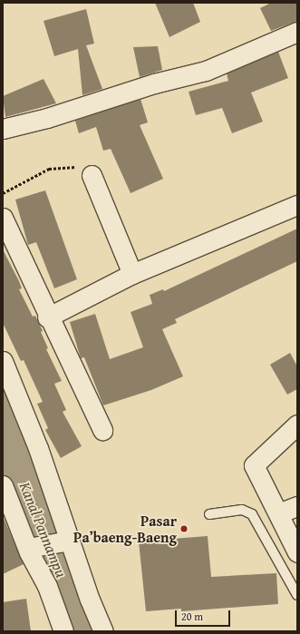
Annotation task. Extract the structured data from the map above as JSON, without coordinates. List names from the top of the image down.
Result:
{
  "water": ["Kanal Pannampu"],
  "places": ["Pasar Paʼbaeng-Baeng"],
  "scale_bar": "20 m"
}
